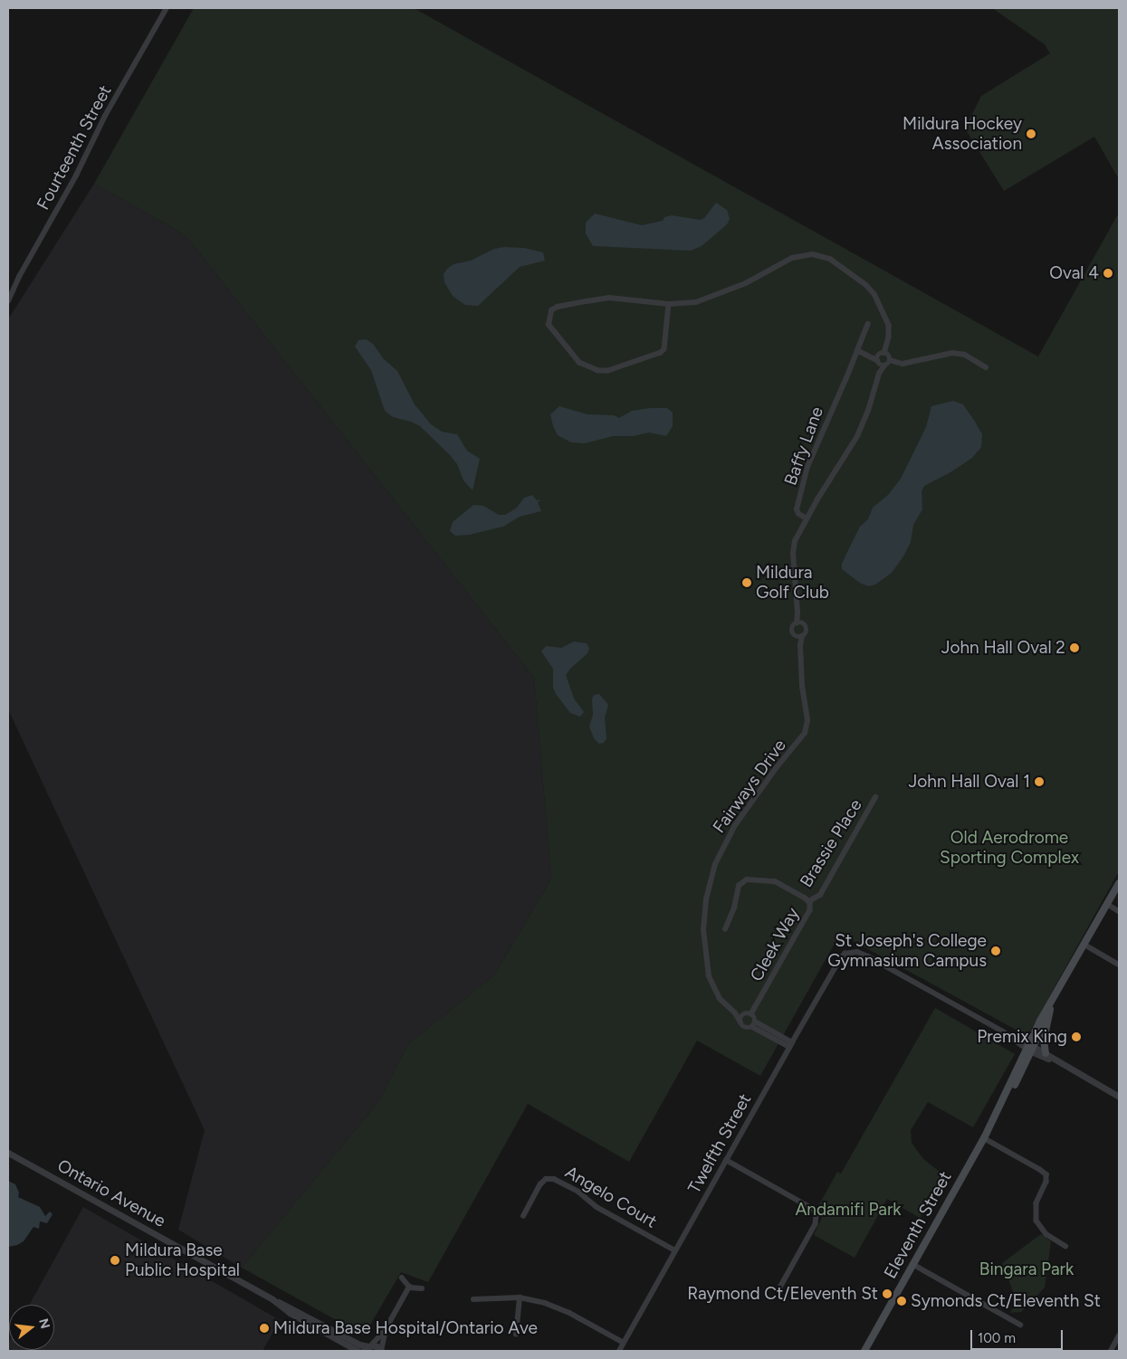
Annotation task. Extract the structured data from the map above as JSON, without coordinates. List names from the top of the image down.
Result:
{
  "streets": {
    "main road": ["Eleventh Street"],
    "street": [
      "Fourteenth Street",
      "Baffy Lane",
      "Fairways Drive",
      "Brassie Place",
      "Cleek Way",
      "Twelfth Street",
      "Ontario Avenue",
      "Angelo Court"
    ]
  },
  "crossings": [
    ["Brassie Place", "Cleek Way"],
    ["Twelfth Street", "Angelo Court"],
    ["Twelfth Street", "Eleventh Street"]
  ],
  "parks": ["Old Aerodrome Sporting Complex", "Andamifi Park", "Bingara Park"],
  "places": [
    "Mildura Hockey Association",
    "Oval 4",
    "Mildura Golf Club",
    "John Hall Oval 2",
    "John Hall Oval 1",
    "St Joseph's College Gymnasium Campus",
    "Premix King",
    "Mildura Base Public Hospital",
    "Raymond Ct/Eleventh St",
    "Symonds Ct/Eleventh St",
    "Mildura Base Hospital/Ontario Ave"
  ],
  "scale_bar": "100 m",
  "north": "right"
}
